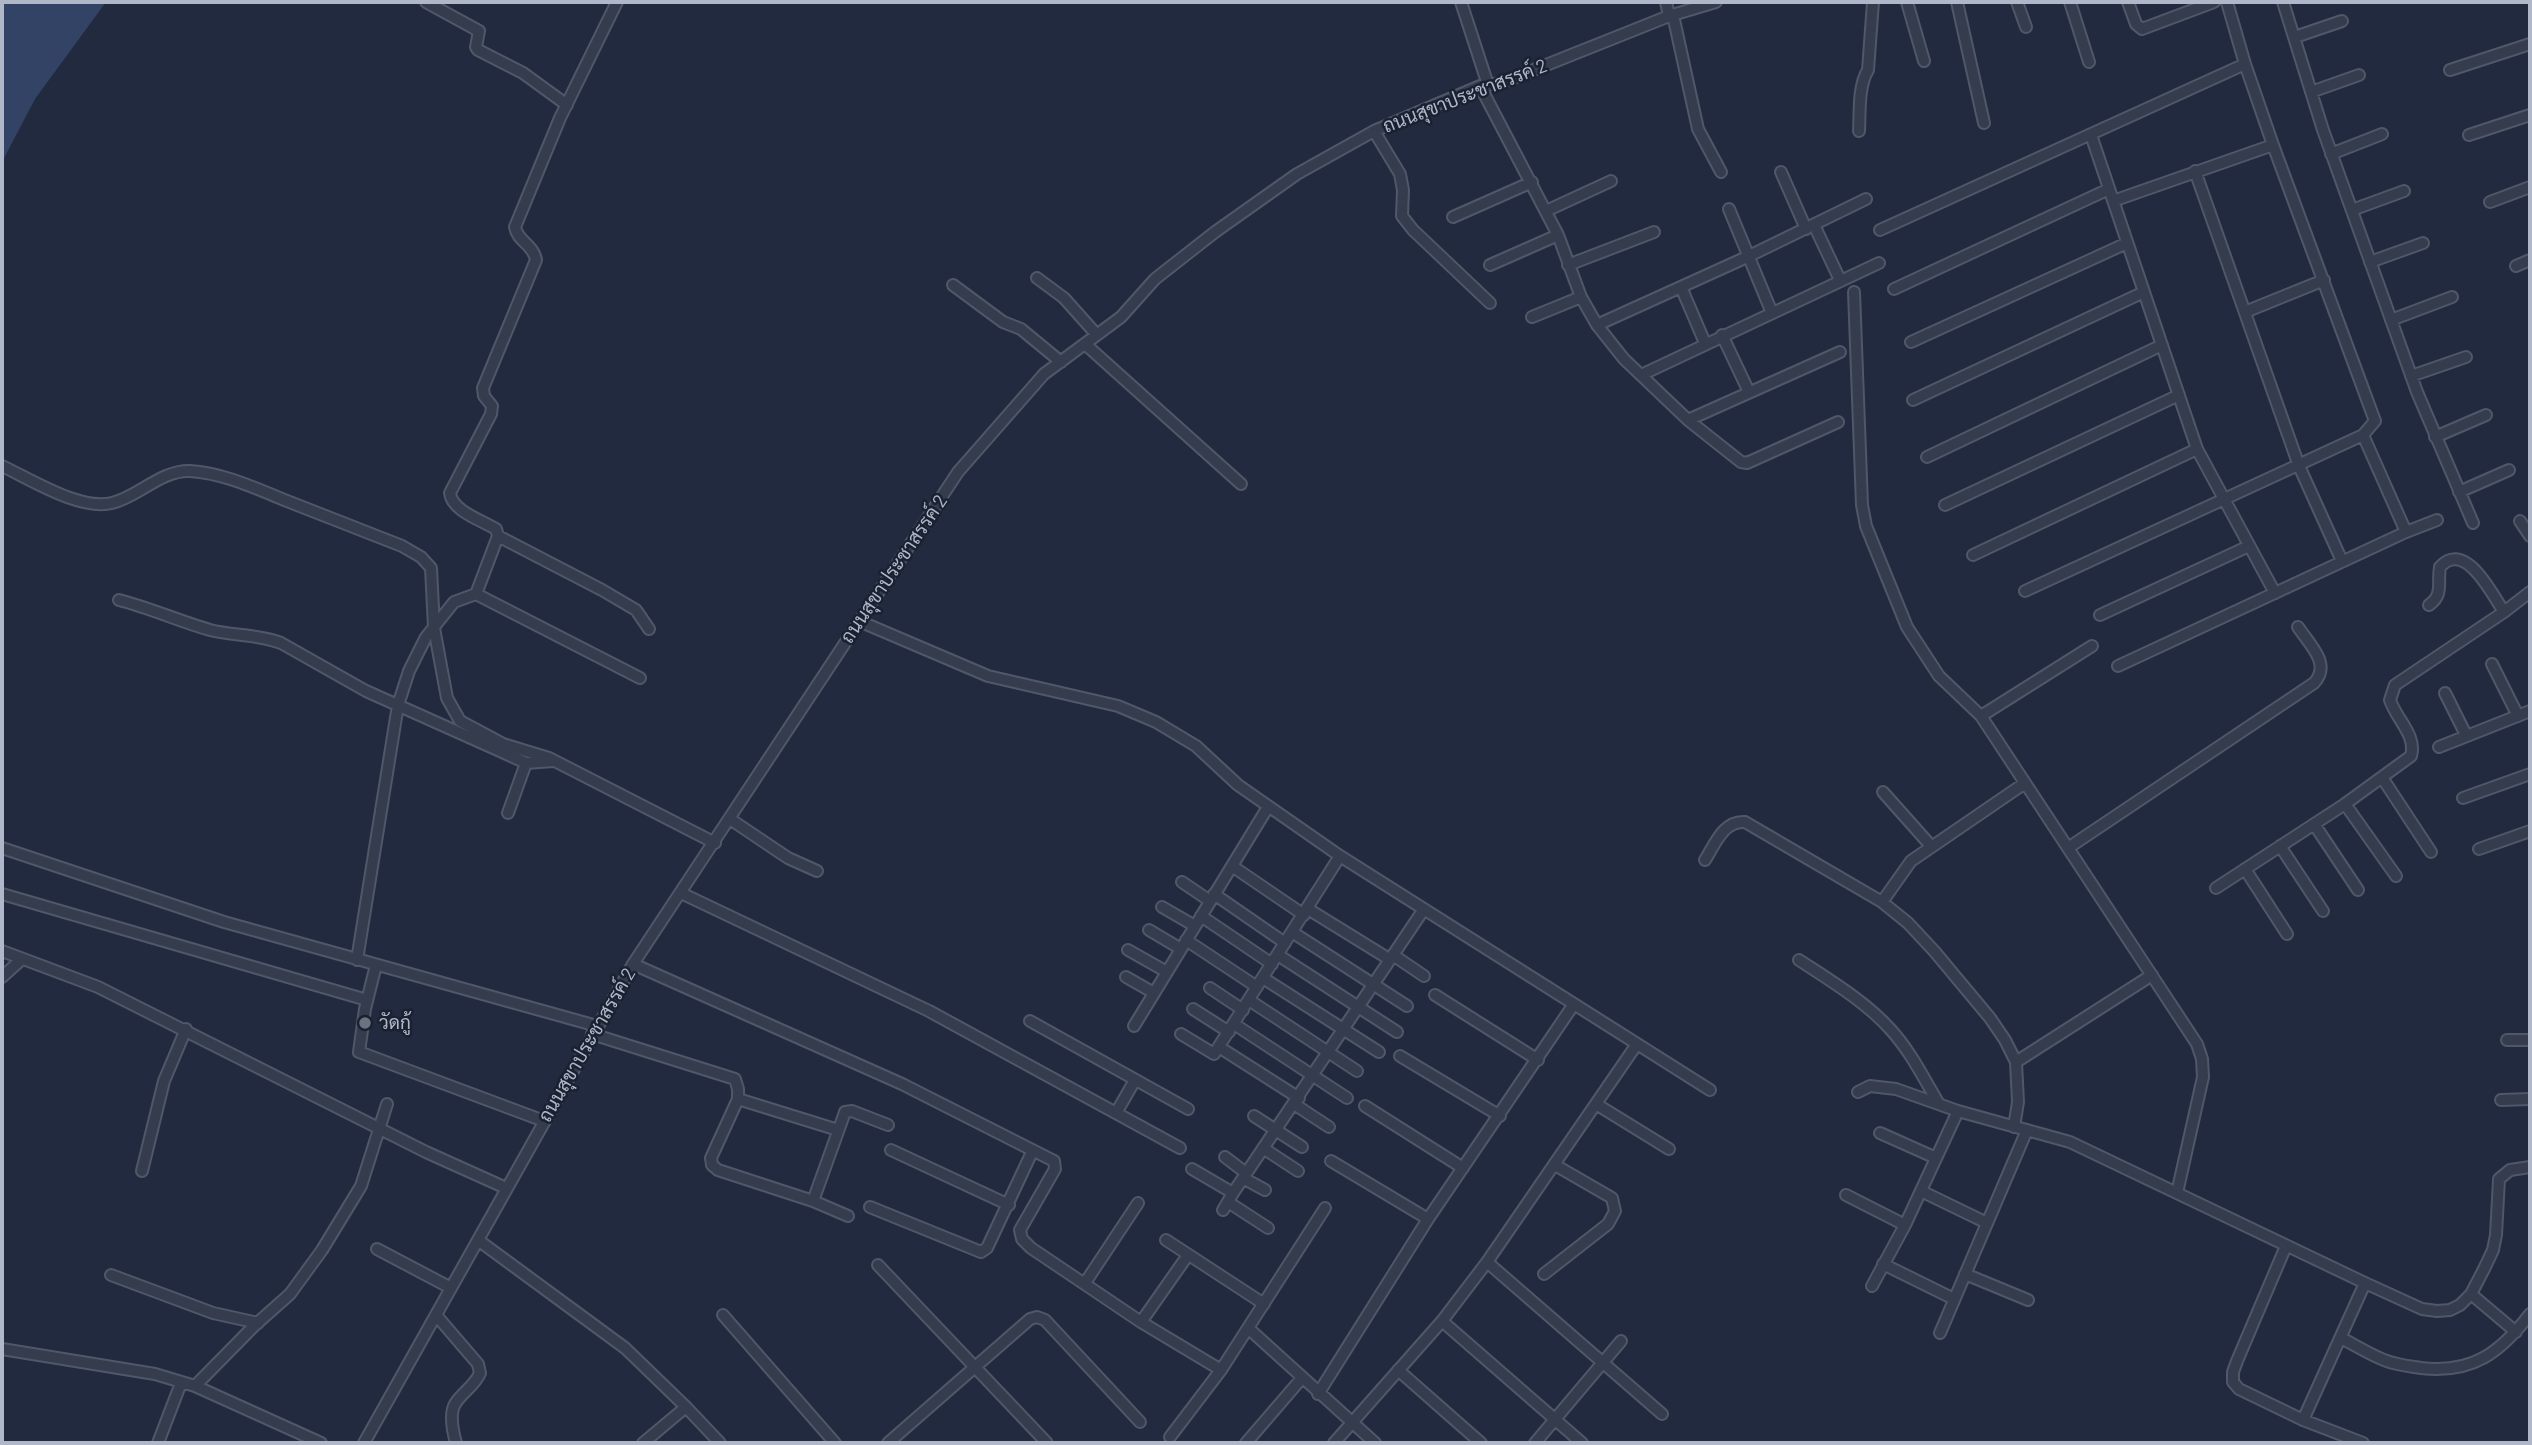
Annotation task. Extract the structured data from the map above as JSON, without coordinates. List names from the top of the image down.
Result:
{
  "streets": {
    "street": ["ถนนสุขาประชาสรรค์ 2"]
  },
  "places": ["วัดกู้"]
}
